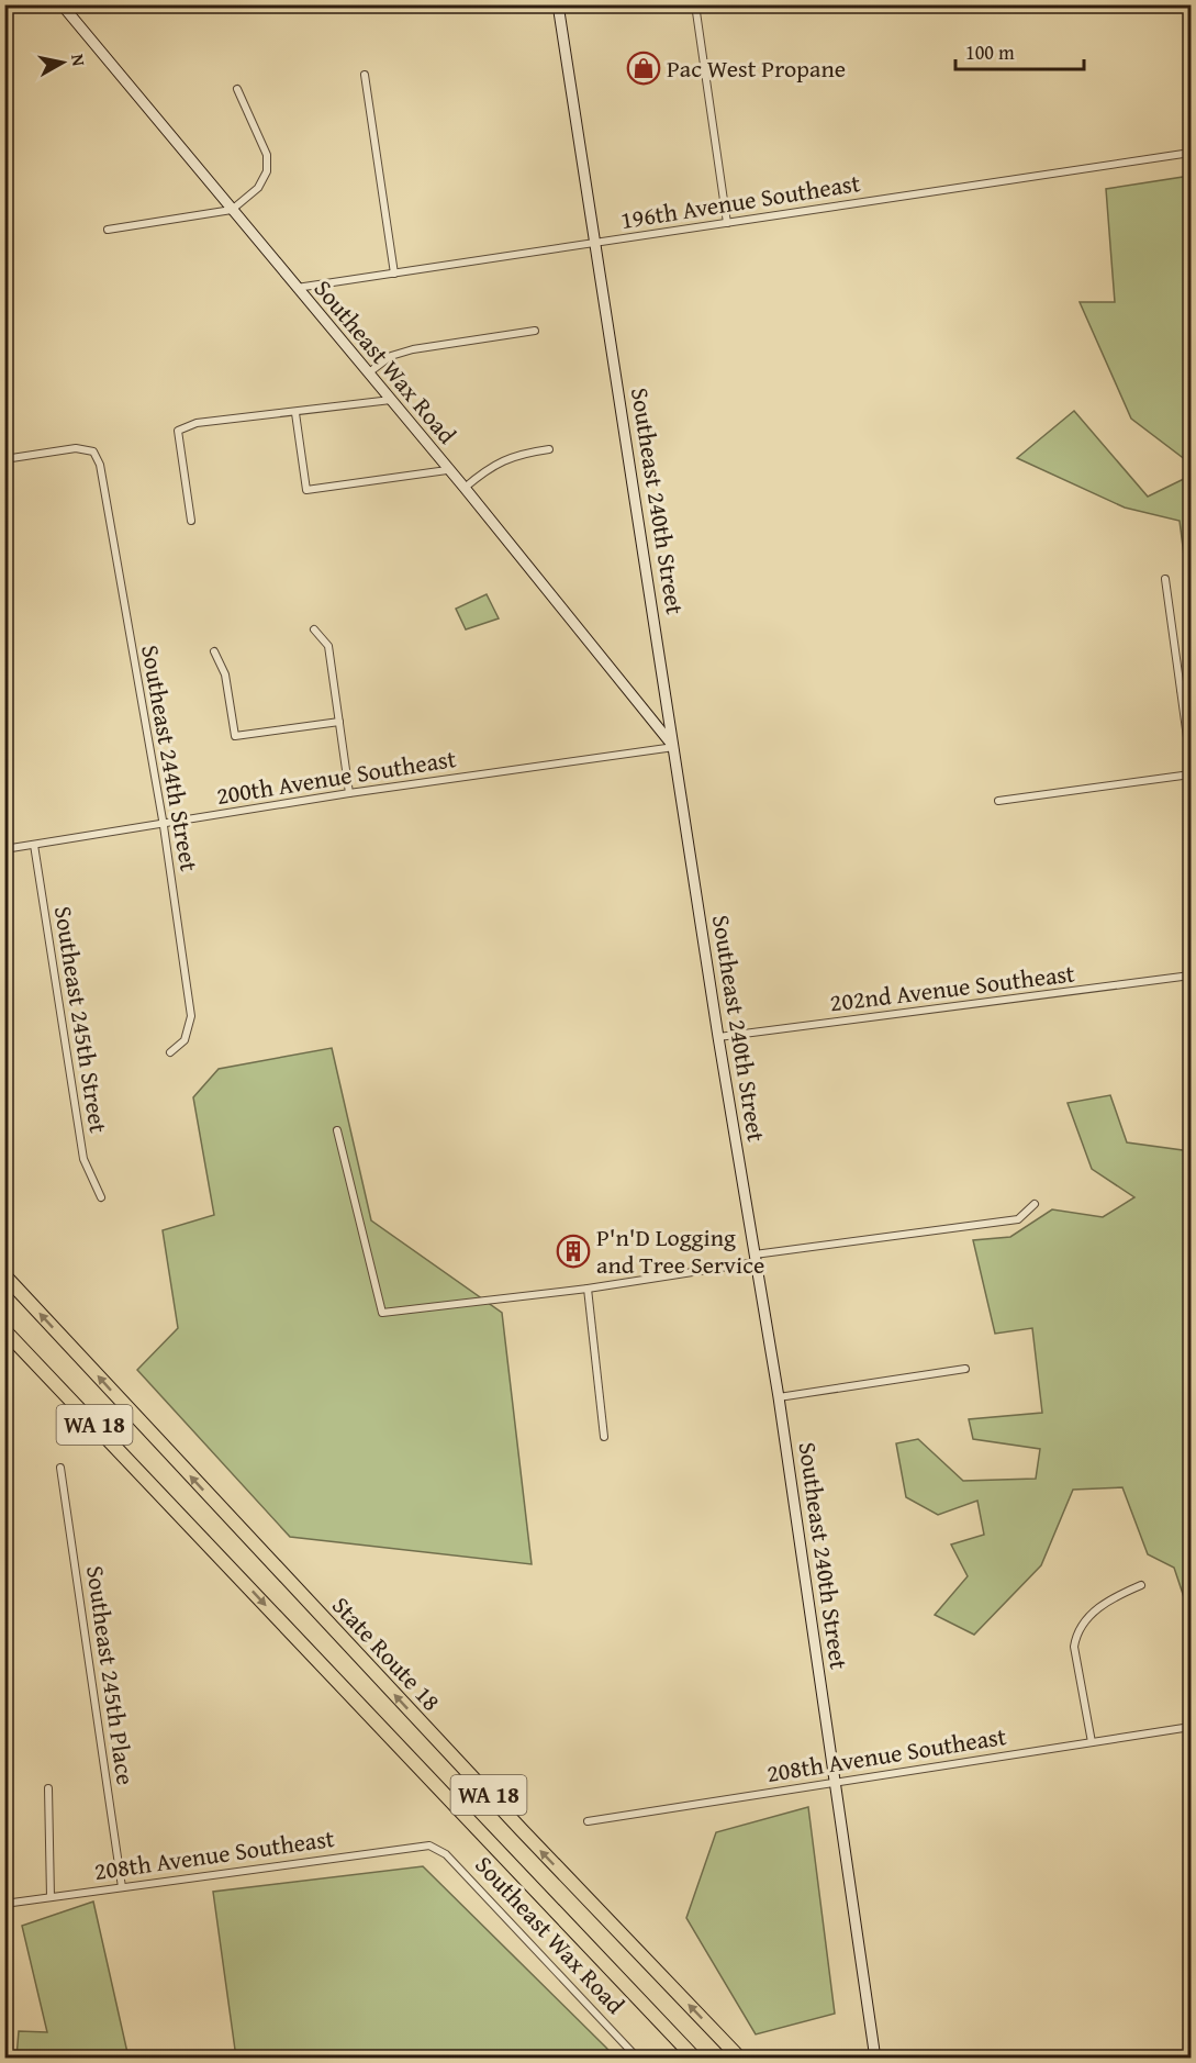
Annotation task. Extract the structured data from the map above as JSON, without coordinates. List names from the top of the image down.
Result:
{
  "streets": {
    "highway": ["WA 18", "State Route 18"],
    "main road": ["Southeast Wax Road", "Southeast 240th Street"],
    "street": [
      "196th Avenue Southeast",
      "Southeast 244th Street",
      "200th Avenue Southeast",
      "202nd Avenue Southeast",
      "Southeast 245th Street",
      "Southeast 245th Place",
      "208th Avenue Southeast"
    ]
  },
  "crossings": [
    ["196th Avenue Southeast", "Southeast Wax Road"],
    ["196th Avenue Southeast", "Southeast 240th Street"],
    ["Southeast Wax Road", "Southeast 240th Street"],
    ["Southeast Wax Road", "200th Avenue Southeast"],
    ["Southeast Wax Road", "208th Avenue Southeast"],
    ["Southeast 240th Street", "200th Avenue Southeast"],
    ["Southeast 240th Street", "202nd Avenue Southeast"],
    ["Southeast 240th Street", "208th Avenue Southeast"],
    ["Southeast 244th Street", "200th Avenue Southeast"],
    ["200th Avenue Southeast", "Southeast 245th Street"],
    ["Southeast 245th Place", "208th Avenue Southeast"]
  ],
  "places": {
    "shop": ["Pac West Propane"],
    "building": ["P'n'D Logging and Tree Service"]
  },
  "scale_bar": "100 m",
  "north": "right"
}
